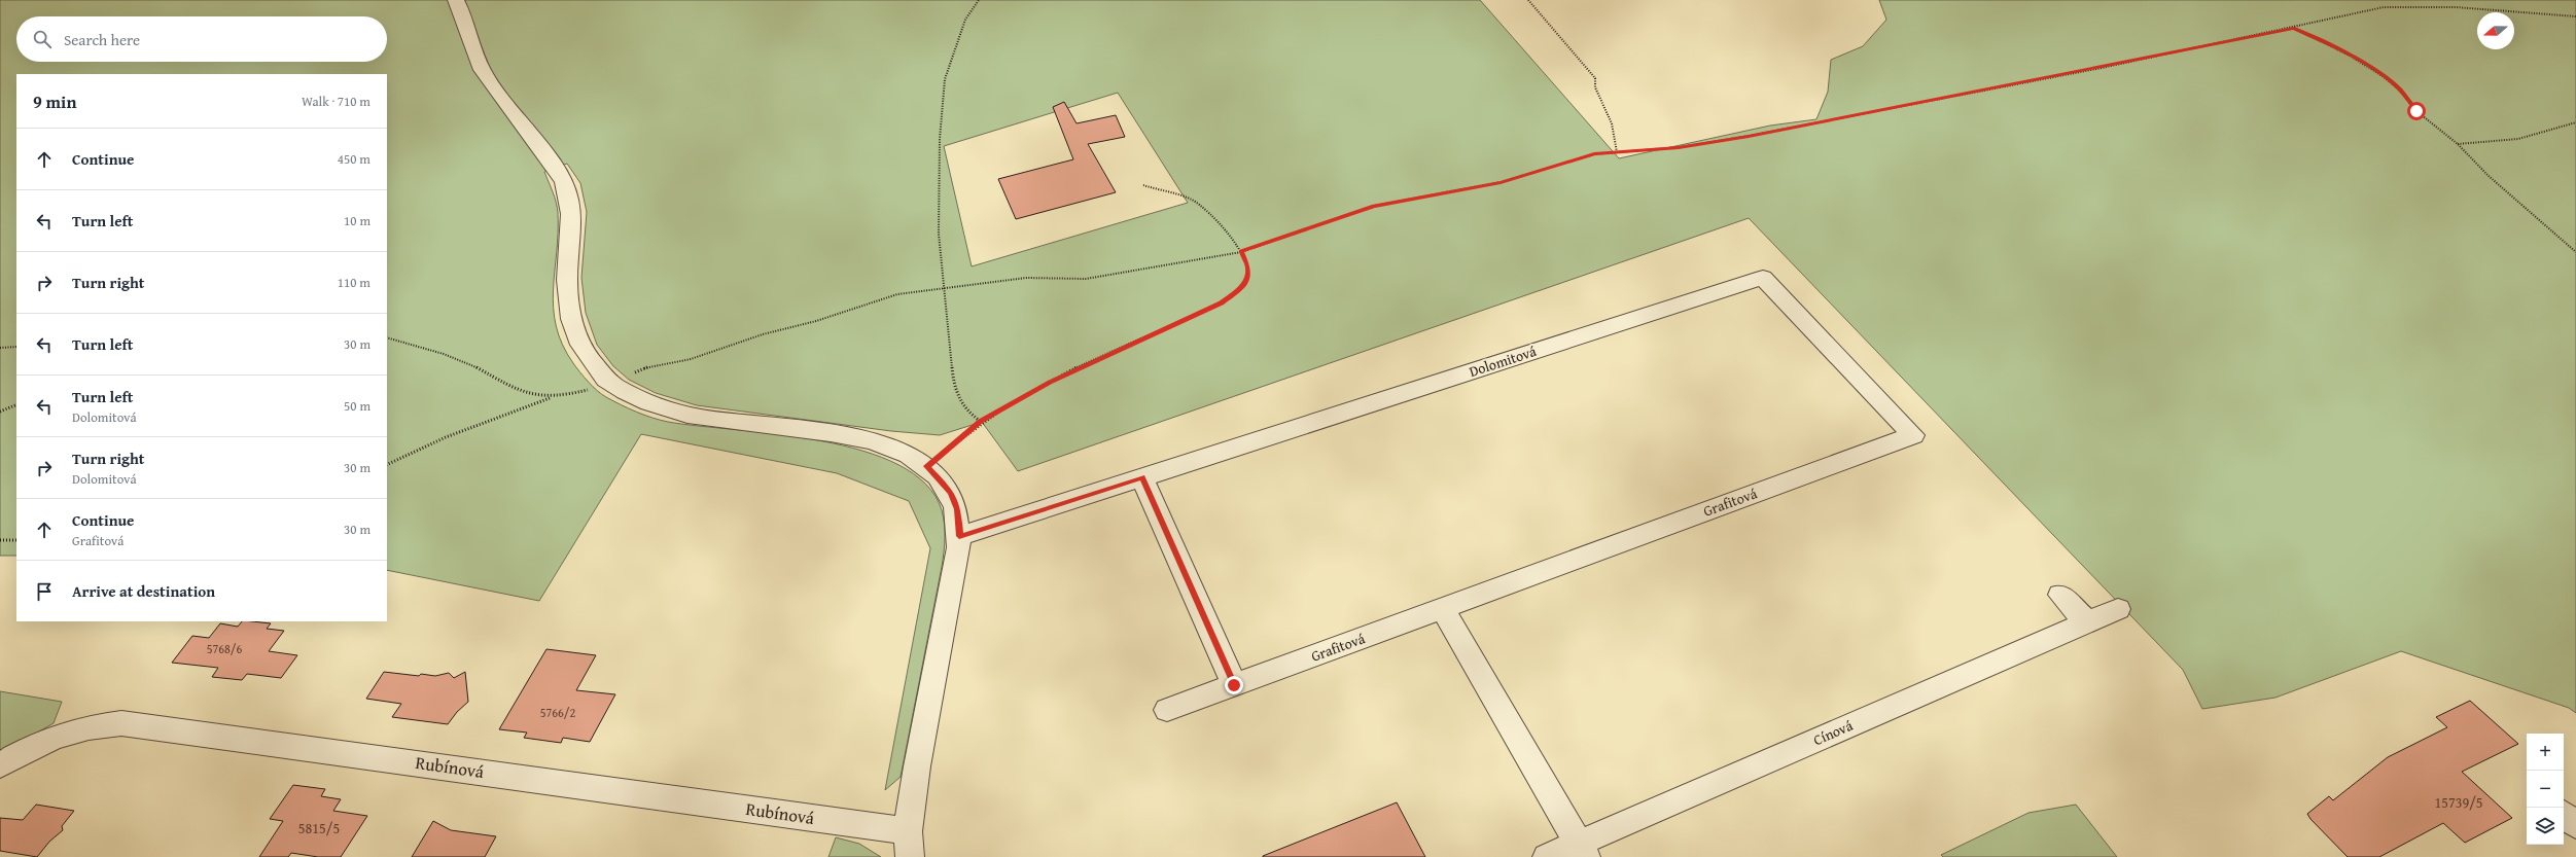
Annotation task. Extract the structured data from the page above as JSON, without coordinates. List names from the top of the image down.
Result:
{
  "streets": {
    "street": [
      "Dolomitová",
      "Grafitová",
      "Cínová",
      "Rubínová"
    ]
  },
  "crossings": [
    ["Dolomitová", "Grafitová"]
  ],
  "house_numbers": [
    "5768/6",
    "5766/2",
    "15739/5",
    "5815/5"
  ],
  "north": "left",
  "page": {
    "search": "Search here",
    "heading": ["9 min", "Walk · 710 m"],
    "list": [
      ["Continue", "450 m"],
      ["Turn left", "10 m"],
      ["Turn right", "110 m"],
      ["Turn left", "30 m"],
      ["Turn left", "Dolomitová", "50 m"],
      ["Turn right", "Dolomitová", "30 m"],
      ["Continue", "Grafitová", "30 m"],
      "Arrive at destination"
    ],
    "map_buttons": ["+", "−"]
  }
}
